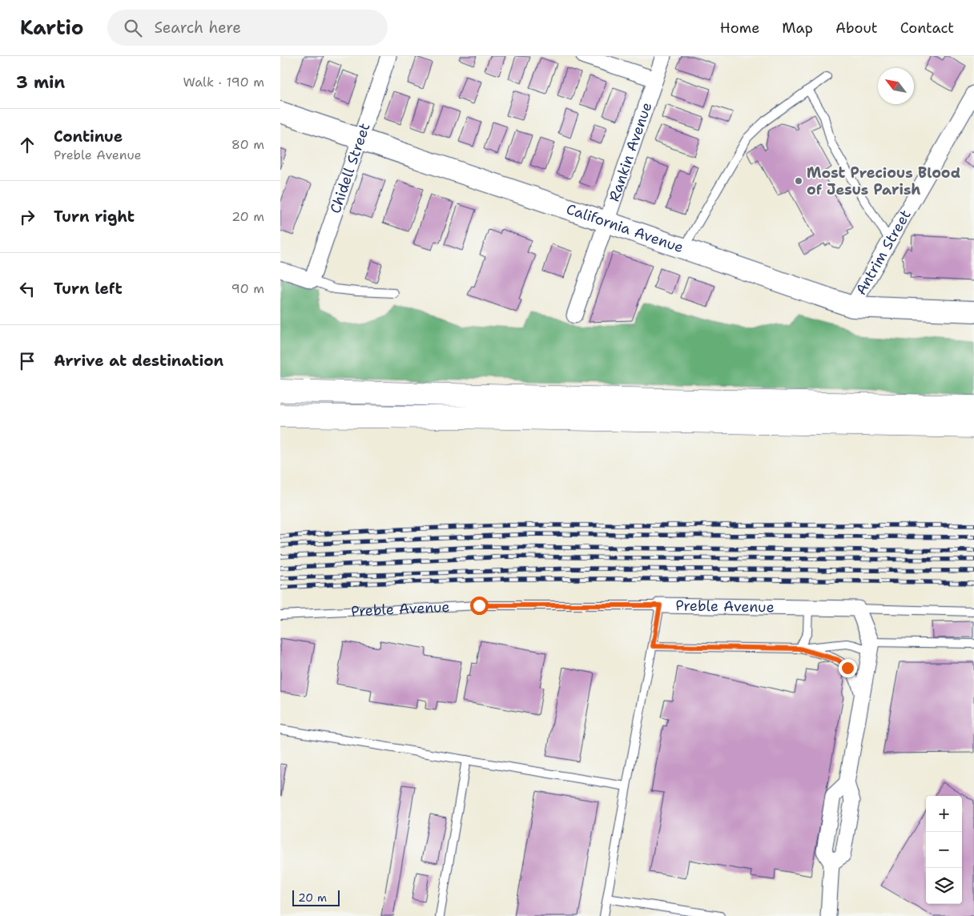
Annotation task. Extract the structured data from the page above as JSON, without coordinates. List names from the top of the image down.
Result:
{
  "streets": {
    "street": [
      "Rankin Avenue",
      "Chidell Street",
      "California Avenue",
      "Antrim Street",
      "Preble Avenue"
    ]
  },
  "crossings": [
    ["Rankin Avenue", "California Avenue"],
    ["Chidell Street", "California Avenue"],
    ["California Avenue", "Antrim Street"]
  ],
  "places": ["Most Precious Blood of Jesus Parish"],
  "scale_bar": "20 m",
  "north": "top left",
  "page": {
    "header": "Kartio",
    "search": "Search here",
    "nav": [
      "Home",
      "Map",
      "About",
      "Contact"
    ],
    "heading": ["3 min", "Walk · 190 m"],
    "list": [
      ["Continue", "Preble Avenue", "80 m"],
      ["Turn right", "20 m"],
      ["Turn left", "90 m"],
      "Arrive at destination"
    ],
    "map_buttons": ["+", "−"],
    "scale": "20 m"
  }
}
